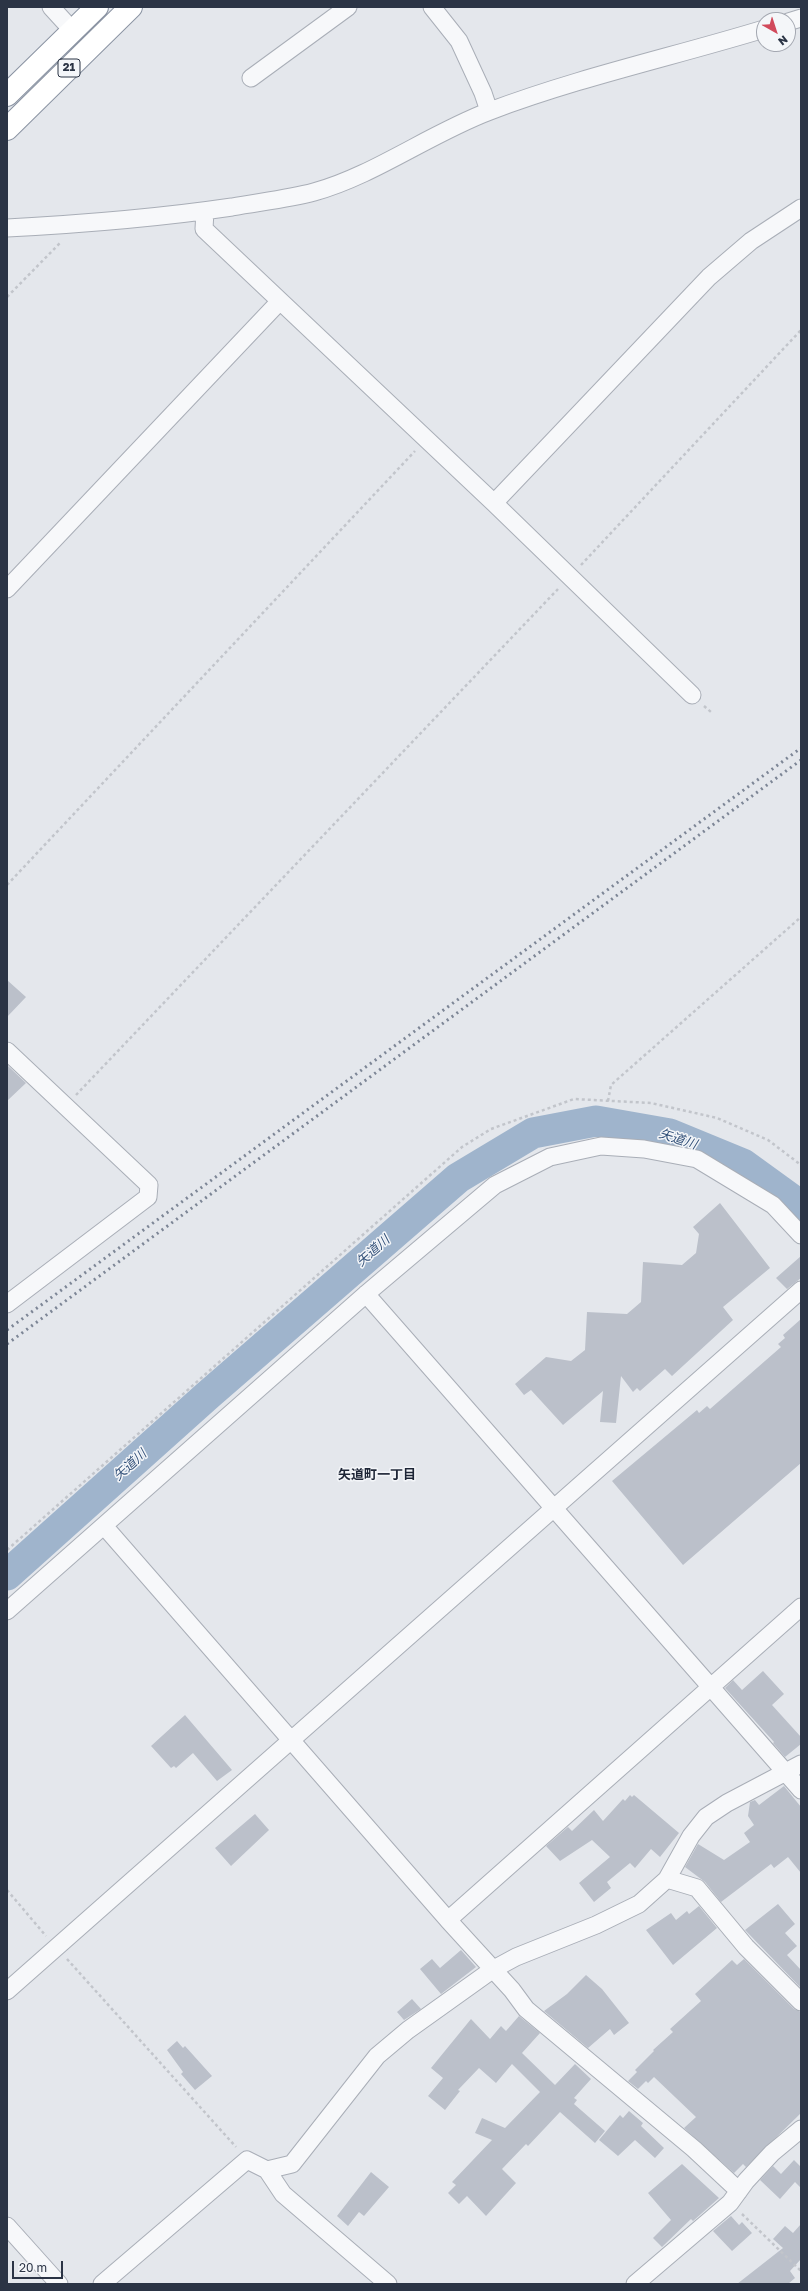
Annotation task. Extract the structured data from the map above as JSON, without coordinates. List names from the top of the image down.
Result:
{
  "streets": {
    "highway": ["21"]
  },
  "districts": ["矢道町一丁目"],
  "water": ["矢道川"],
  "scale_bar": "20 m",
  "north": "bottom right"
}
